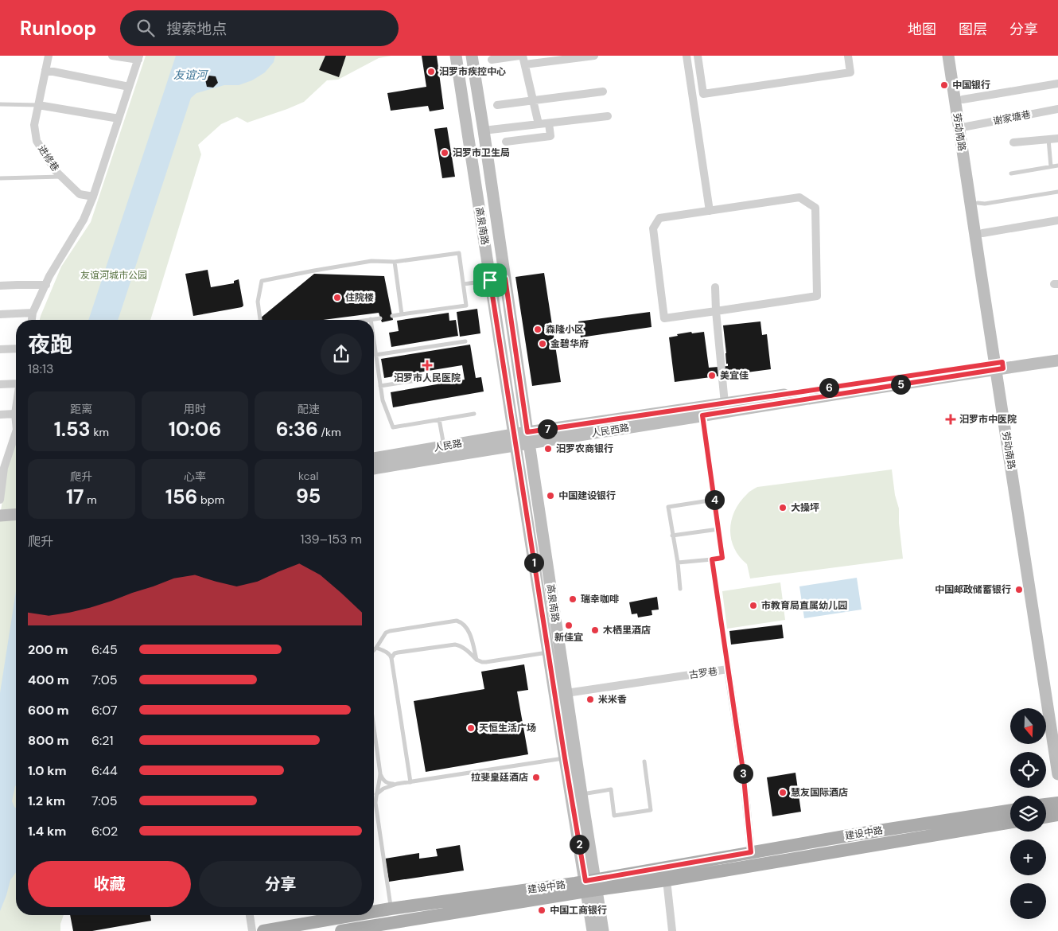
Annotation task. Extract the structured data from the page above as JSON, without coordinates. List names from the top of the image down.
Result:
{
  "streets": {
    "main road": ["建设中路"],
    "street": [
      "谢家塘巷",
      "劳动南路",
      "进修巷",
      "高泉南路",
      "人民西路",
      "人民路",
      "古罗巷"
    ]
  },
  "crossings": [
    ["谢家塘巷", "劳动南路"],
    ["劳动南路", "人民西路"],
    ["高泉南路", "人民西路"],
    ["高泉南路", "人民路"],
    ["高泉南路", "古罗巷"],
    ["高泉南路", "建设中路"],
    ["人民西路", "人民路"],
    ["古罗巷", "建设中路"]
  ],
  "water": ["友谊河"],
  "parks": ["友谊河城市公园"],
  "places": {
    "other": [
      "汨罗市疾控中心",
      "中国银行",
      "汨罗市卫生局",
      "住院楼",
      "森隆小区",
      "金碧华府",
      "美宜佳",
      "汨罗农商银行",
      "中国建设银行",
      "大操坪",
      "中国邮政储蓄银行",
      "瑞幸咖啡",
      "市教育局直属幼儿园",
      "新佳宜",
      "木栖里酒店",
      "米米香",
      "天恒生活广场",
      "拉斐皇廷酒店",
      "慧友国际酒店",
      "中国工商银行"
    ],
    "health": ["汨罗市人民医院", "汨罗市中医院"]
  },
  "north": "bottom",
  "page": {
    "header": "Runloop",
    "search": "搜索地点",
    "nav": ["地图", "图层", "分享"],
    "heading": ["夜跑", "18:13"],
    "pins": [
      "5",
      "6",
      "7",
      "4",
      "1",
      "3",
      "2"
    ],
    "stats": [
      ["距离", "1.53 km"],
      ["用时", "10:06"],
      ["配速", "6:36 /km"],
      ["爬升", "17 m"],
      ["心率", "156 bpm"],
      ["kcal", "95"]
    ],
    "chart": ["爬升", "139–153 m"],
    "list": [
      {
        "name": "200 m",
        "note": "6:45"
      },
      {
        "name": "400 m",
        "note": "7:05"
      },
      {
        "name": "600 m",
        "note": "6:07"
      },
      {
        "name": "800 m",
        "note": "6:21"
      },
      {
        "name": "1.0 km",
        "note": "6:44"
      },
      {
        "name": "1.2 km",
        "note": "7:05"
      },
      {
        "name": "1.4 km",
        "note": "6:02"
      }
    ],
    "map_buttons": ["+", "−"],
    "buttons": ["收藏", "分享"]
  }
}
